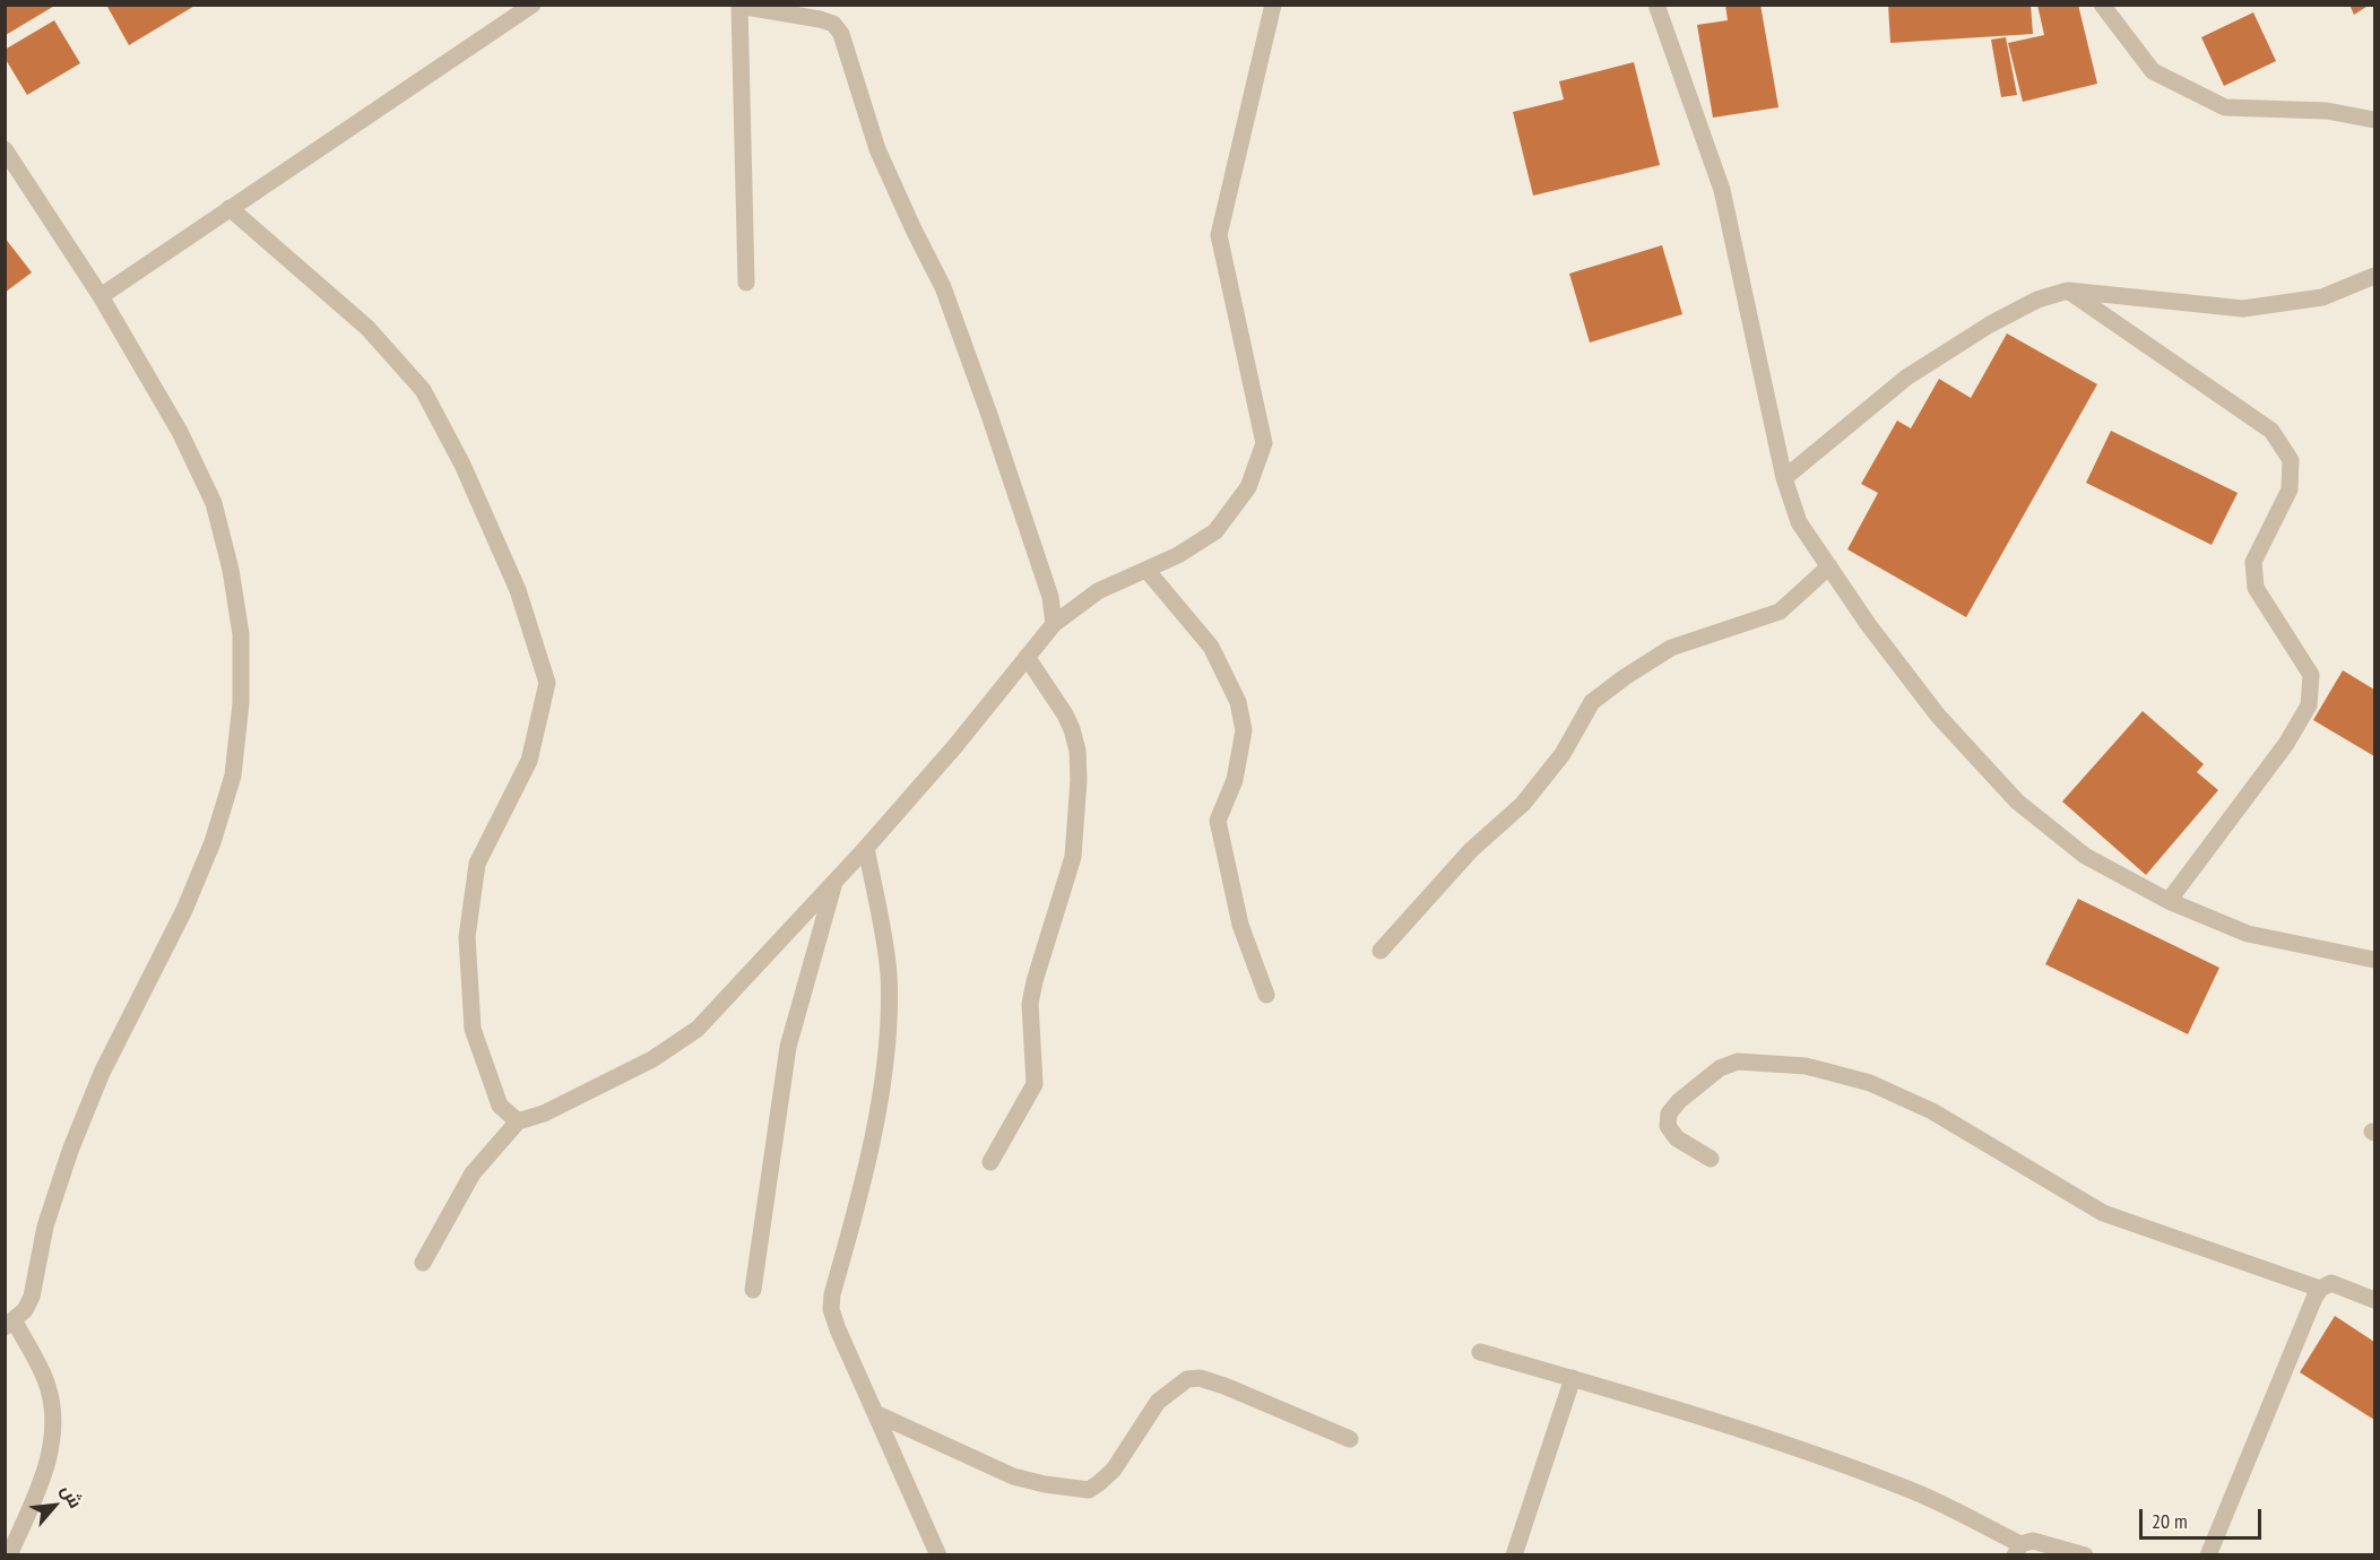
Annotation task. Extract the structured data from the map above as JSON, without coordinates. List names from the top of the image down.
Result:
{
  "scale_bar": "20 m",
  "north": "top right"
}
